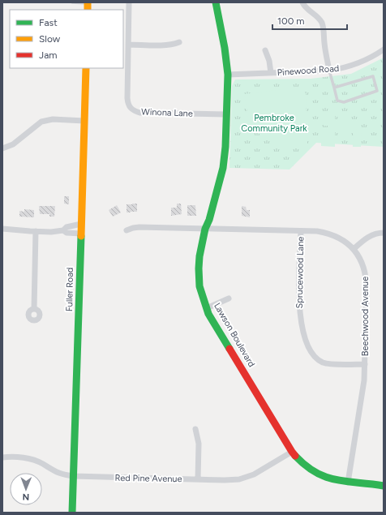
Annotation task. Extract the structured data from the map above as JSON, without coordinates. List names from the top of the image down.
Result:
{
  "streets": {
    "street": [
      "Pinewood Road",
      "Winona Lane",
      "Sprucewood Lane",
      "Fuller Road",
      "Beechwood Avenue",
      "Lawson Boulevard",
      "Red Pine Avenue"
    ]
  },
  "crossings": [
    ["Pinewood Road", "Lawson Boulevard"],
    ["Winona Lane", "Lawson Boulevard"],
    ["Sprucewood Lane", "Beechwood Avenue"],
    ["Fuller Road", "Red Pine Avenue"],
    ["Beechwood Avenue", "Lawson Boulevard"],
    ["Lawson Boulevard", "Red Pine Avenue"]
  ],
  "parks": ["Pembroke Community Park"],
  "legend": ["Fast", "Slow", "Jam"],
  "scale_bar": "100 m",
  "north": "bottom"
}
